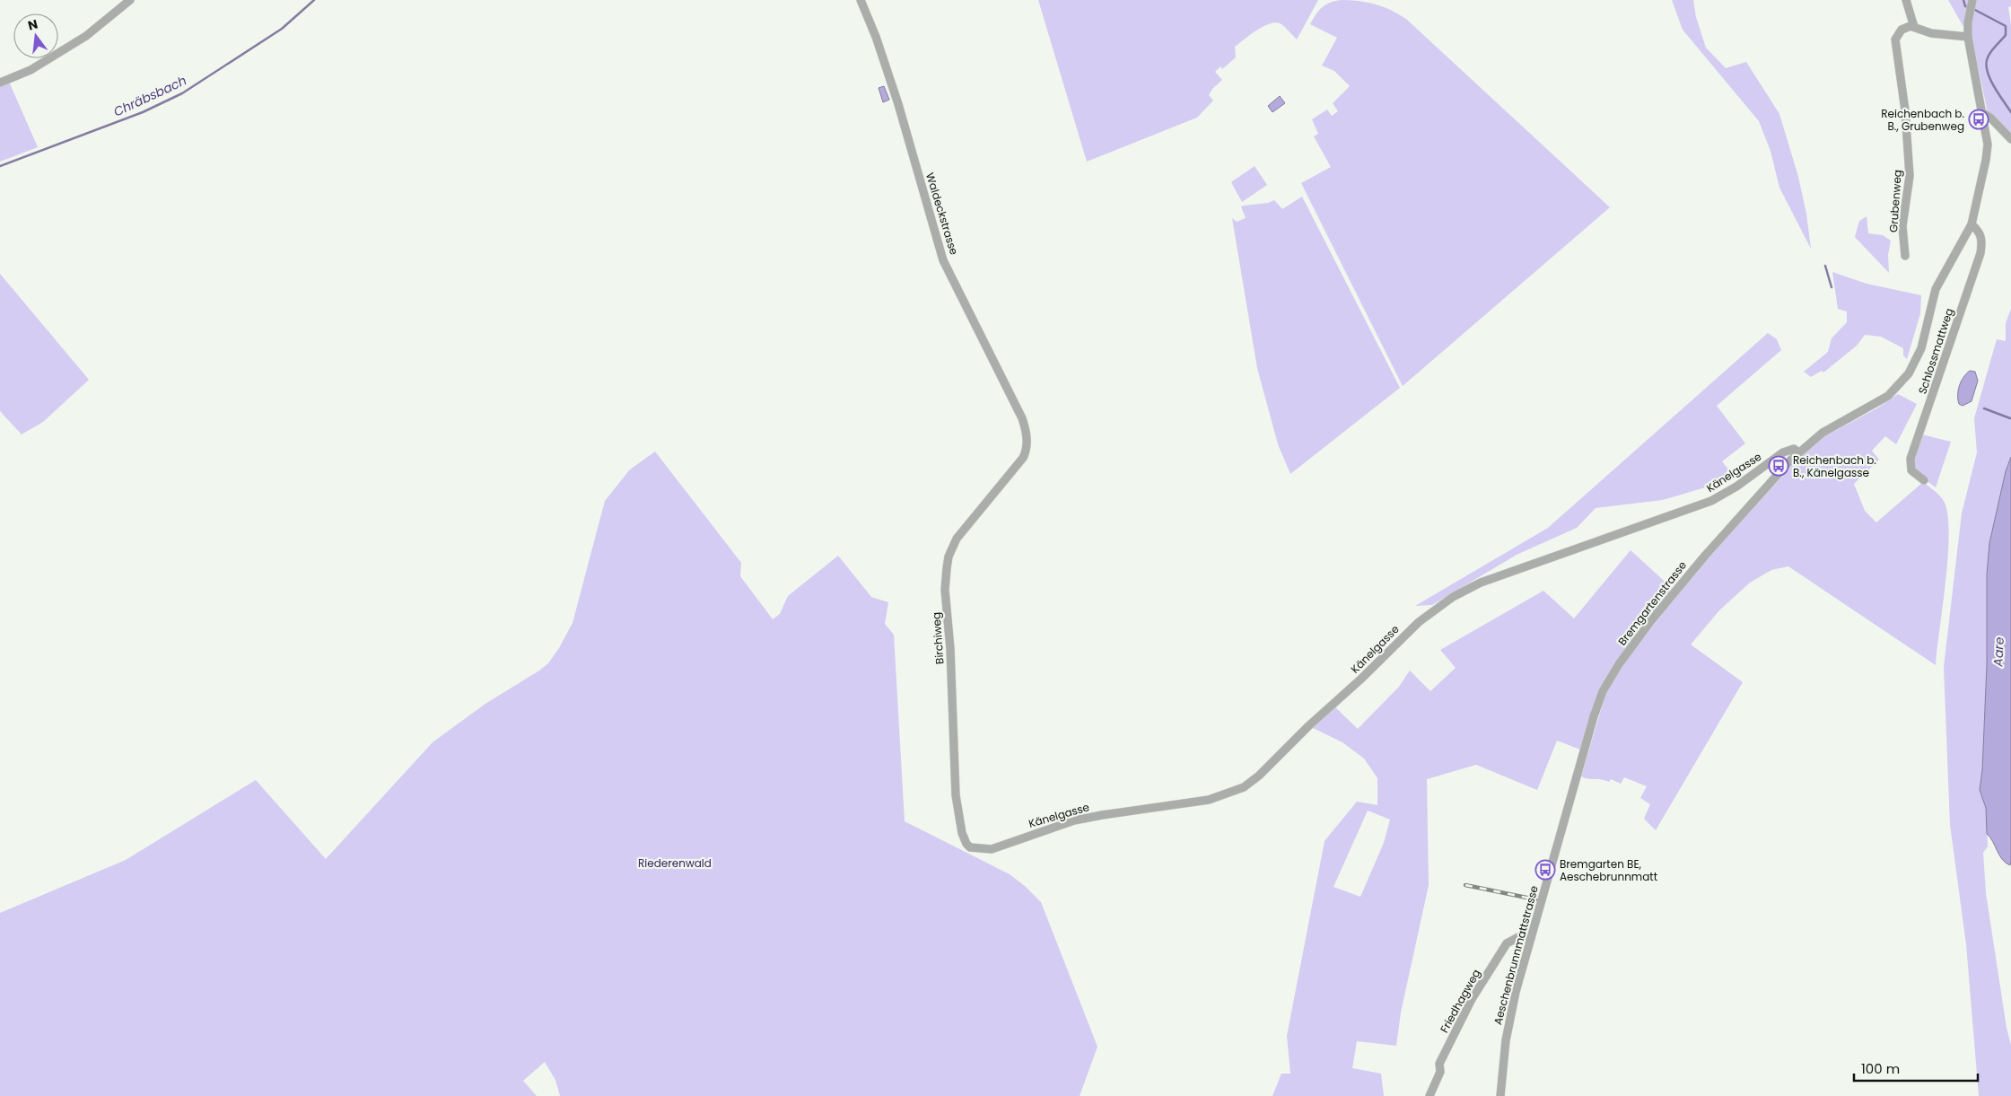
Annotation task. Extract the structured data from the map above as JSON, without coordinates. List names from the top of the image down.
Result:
{
  "streets": {
    "street": [
      "Grubenweg",
      "Waldeckstrasse",
      "Schlossmattweg",
      "Känelgasse",
      "Bremgartenstrasse",
      "Birchiweg",
      "Aeschenbrunnmattstrasse",
      "Friedhagweg"
    ]
  },
  "crossings": [
    ["Waldeckstrasse", "Birchiweg"],
    ["Schlossmattweg", "Bremgartenstrasse"],
    ["Känelgasse", "Bremgartenstrasse"],
    ["Känelgasse", "Birchiweg"],
    ["Bremgartenstrasse", "Aeschenbrunnmattstrasse"],
    ["Aeschenbrunnmattstrasse", "Friedhagweg"]
  ],
  "water": ["Chräbsbach", "Aare"],
  "parks": ["Riederenwald"],
  "places": {
    "bus stop": ["Reichenbach b. B., Grubenweg", "Reichenbach b. B., Känelgasse", "Bremgarten BE, Aeschebrunnmatt"]
  },
  "scale_bar": "100 m",
  "north": "top"
}
